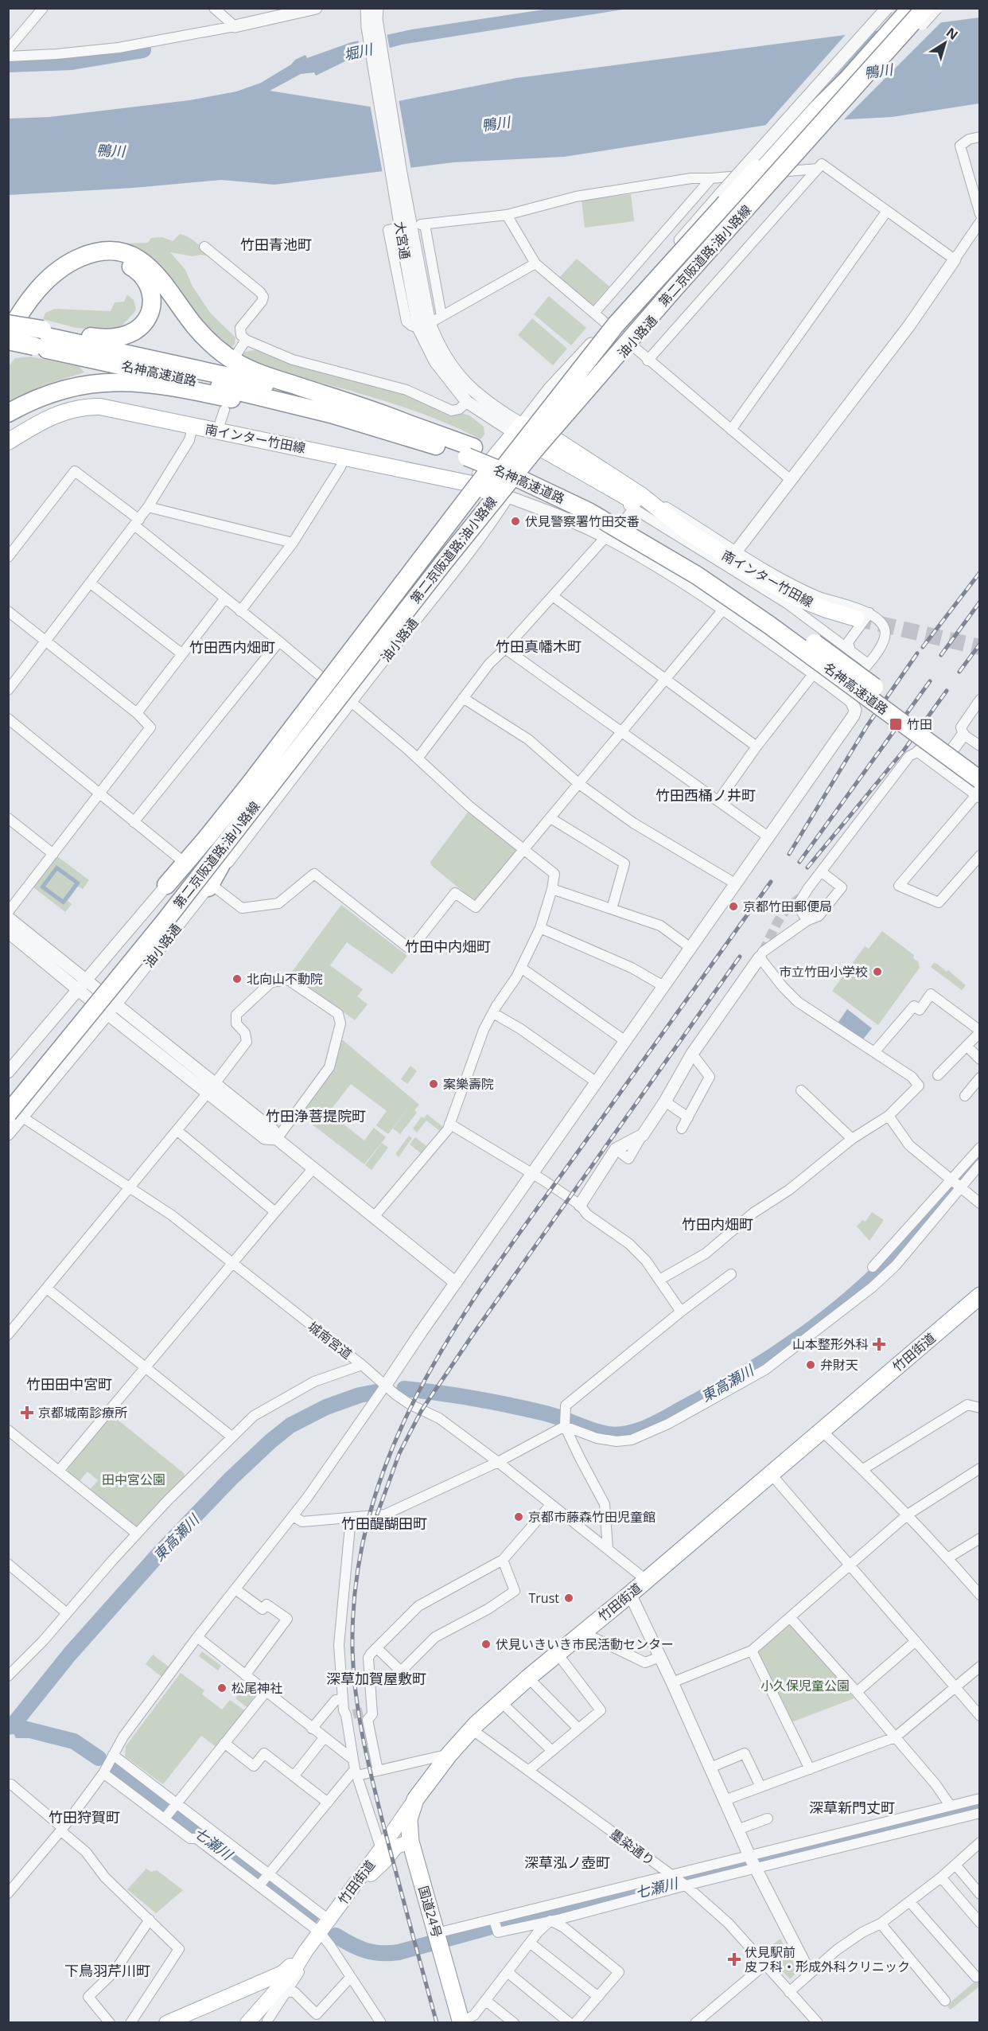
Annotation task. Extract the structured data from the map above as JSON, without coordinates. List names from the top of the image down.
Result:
{
  "streets": {
    "highway": [
      "第二京阪道路;油小路線",
      "名神高速道路",
      "竹田街道",
      "国道24号"
    ],
    "main road": ["油小路通", "南インター竹田線"],
    "street": ["大宮通", "城南宮道", "墨染通り"]
  },
  "crossings": [
    ["大宮通", "南インター竹田線"],
    ["第二京阪道路;油小路線", "油小路通"],
    ["第二京阪道路;油小路線", "城南宮道"],
    ["油小路通", "南インター竹田線"],
    ["油小路通", "城南宮道"],
    ["城南宮道", "竹田街道"],
    ["竹田街道", "墨染通り"],
    ["竹田街道", "国道24号"]
  ],
  "districts": [
    "竹田青池町",
    "竹田真幡木町",
    "竹田西内畑町",
    "竹田西桶ノ井町",
    "竹田中内畑町",
    "竹田浄菩提院町",
    "竹田内畑町",
    "竹田田中宮町",
    "竹田醍醐田町",
    "深草加賀屋敷町",
    "深草新門丈町",
    "竹田狩賀町",
    "深草泓ノ壺町",
    "下鳥羽芹川町"
  ],
  "water": [
    "堀川",
    "鴨川",
    "東高瀬川",
    "七瀬川"
  ],
  "parks": ["田中宮公園", "小久保児童公園"],
  "places": {
    "other": [
      "伏見警察署竹田交番",
      "京都竹田郵便局",
      "市立竹田小学校",
      "北向山不動院",
      "案樂壽院",
      "弁財天",
      "京都市藤森竹田児童館",
      "Trust",
      "伏見いきいき市民活動センター",
      "松尾神社"
    ],
    "transit": ["竹田"],
    "health": ["山本整形外科", "京都城南診療所", "伏見駅前 皮フ科・形成外科クリニック"]
  },
  "north": "top right"
}
